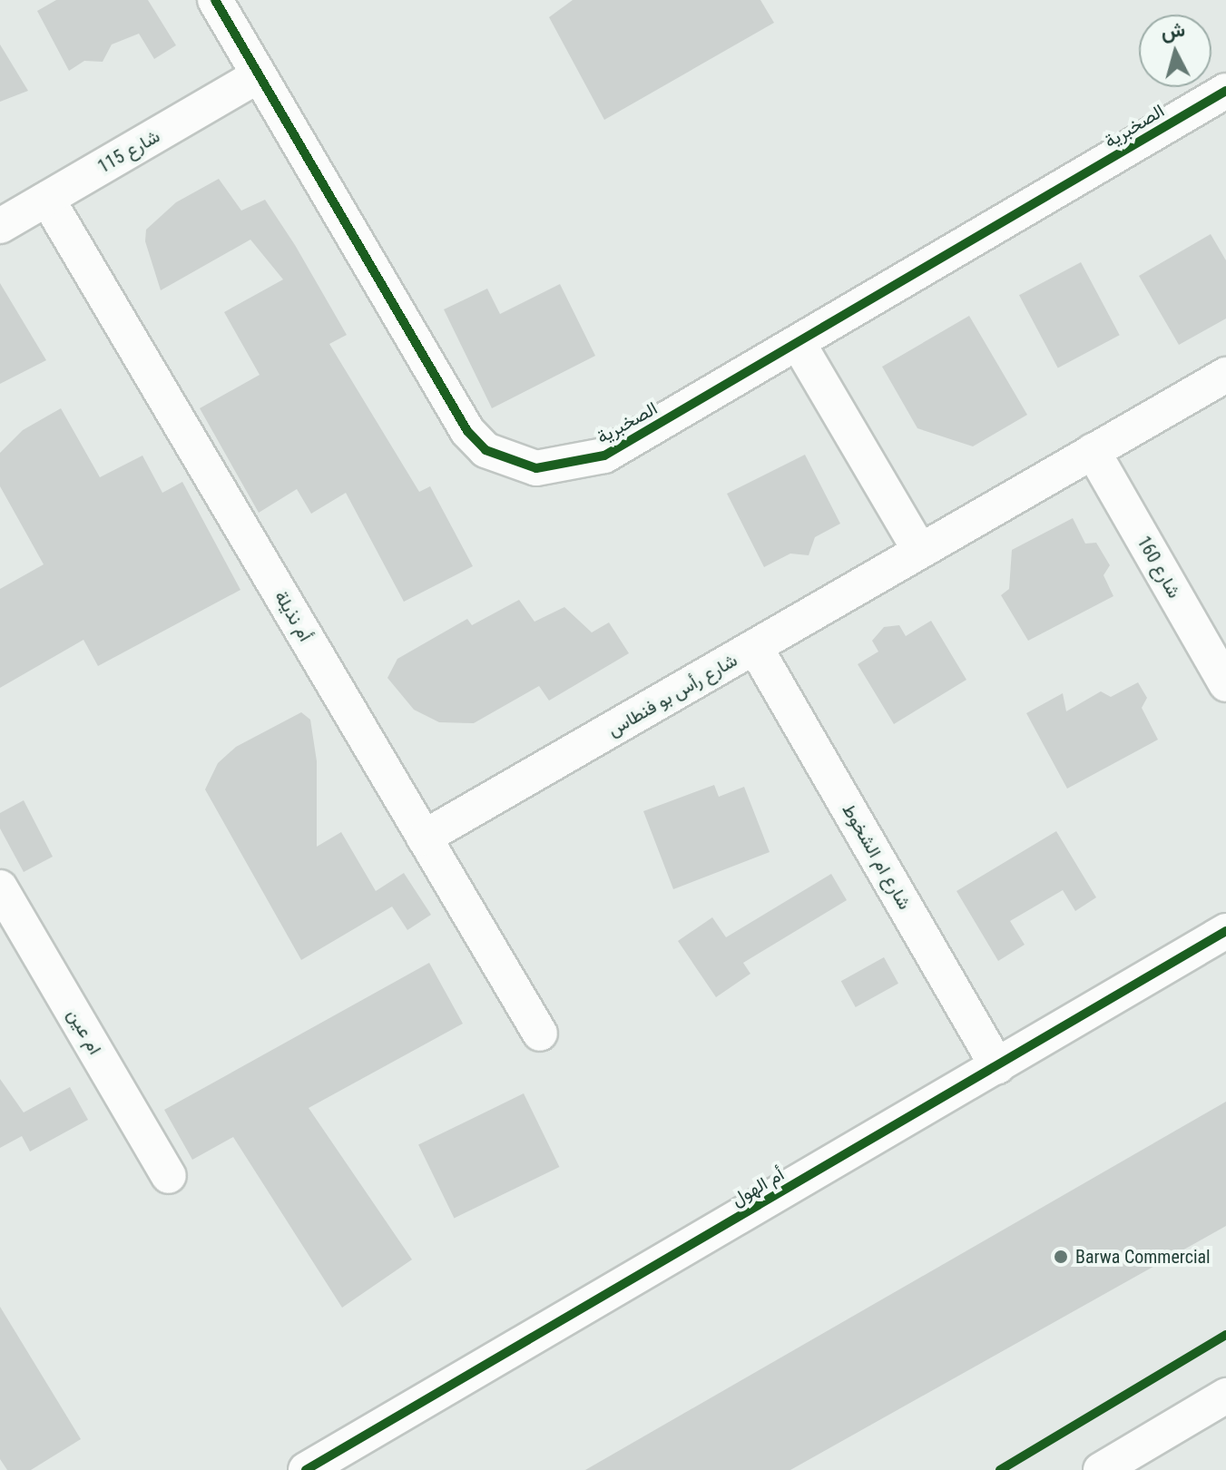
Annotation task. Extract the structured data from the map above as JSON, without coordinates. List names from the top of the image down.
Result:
{
  "streets": {
    "street": [
      "الصخبرية",
      "شارع 115",
      "شارع 160",
      "أم نذيلة",
      "شارع رأس بو فنطاس",
      "شارع ام الشخوط",
      "ام عين",
      "أم الهول"
    ]
  },
  "crossings": [
    ["الصخبرية", "شارع 115"],
    ["شارع 115", "أم نذيلة"],
    ["شارع 160", "شارع رأس بو فنطاس"],
    ["أم نذيلة", "شارع رأس بو فنطاس"],
    ["شارع رأس بو فنطاس", "شارع ام الشخوط"],
    ["شارع ام الشخوط", "أم الهول"]
  ],
  "places": ["Barwa Commercial"],
  "north": "top"
}
